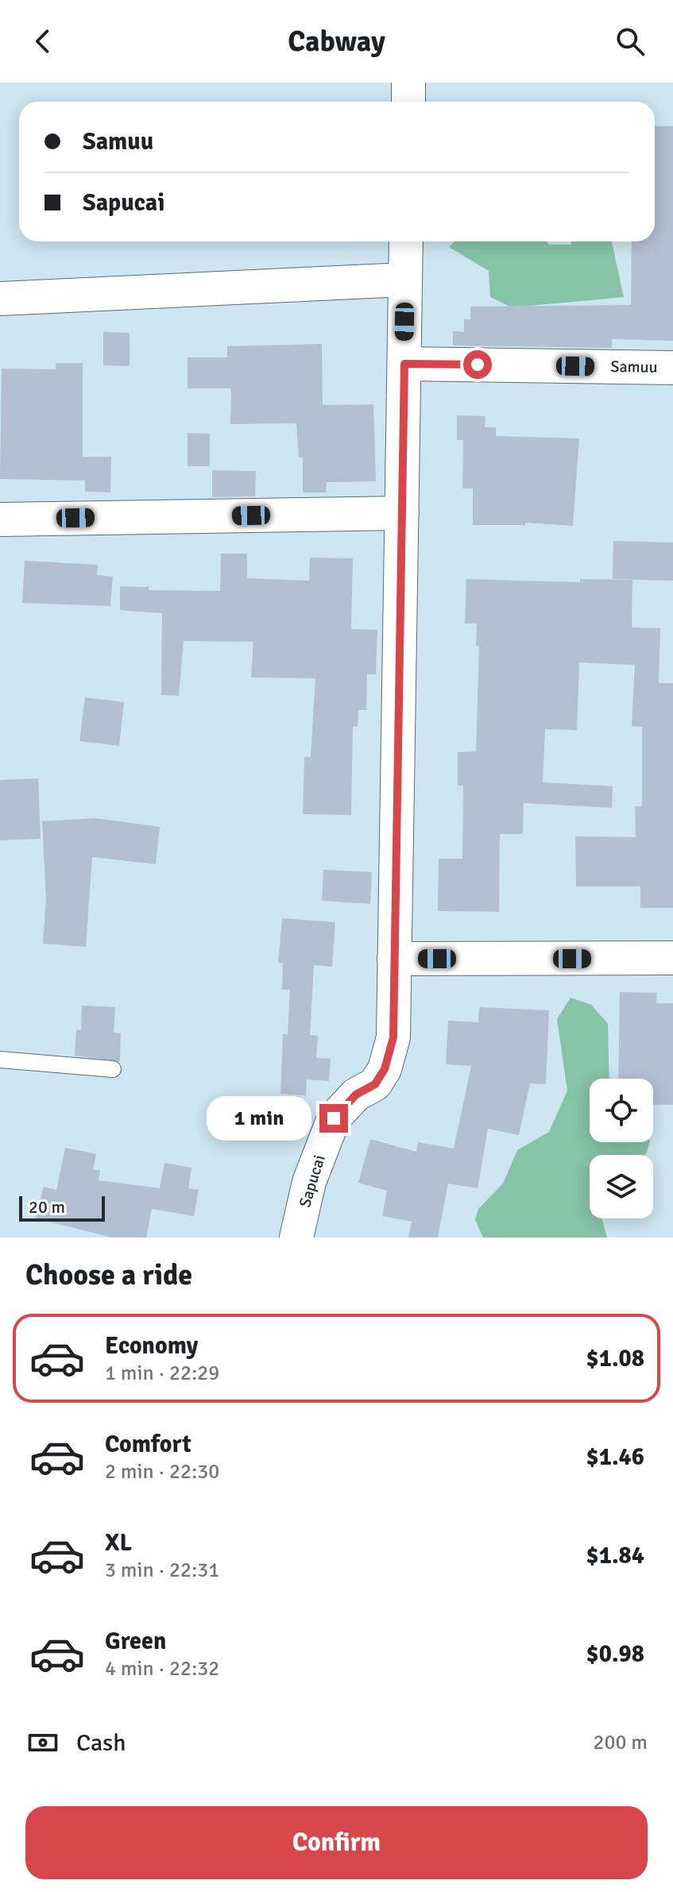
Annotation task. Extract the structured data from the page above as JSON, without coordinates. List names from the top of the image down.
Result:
{
  "streets": {
    "street": ["Samuu", "Sapucai"]
  },
  "crossings": [
    ["Samuu", "Sapucai"]
  ],
  "scale_bar": "20 m",
  "page": {
    "header": "Cabway",
    "banner": ["Samuu", "Sapucai"],
    "bubble": "1 min",
    "scale": "20 m",
    "heading": "Choose a ride",
    "list": [
      {
        "name": "Economy",
        "note": "1 min · 22:29",
        "value": "$1.08"
      },
      {
        "name": "Comfort",
        "note": "2 min · 22:30",
        "value": "$1.46"
      },
      {
        "name": "XL",
        "note": "3 min · 22:31",
        "value": "$1.84"
      },
      {
        "name": "Green",
        "note": "4 min · 22:32",
        "value": "$0.98"
      }
    ],
    "pay": ["Cash", "200 m"],
    "buttons": "Confirm"
  }
}
